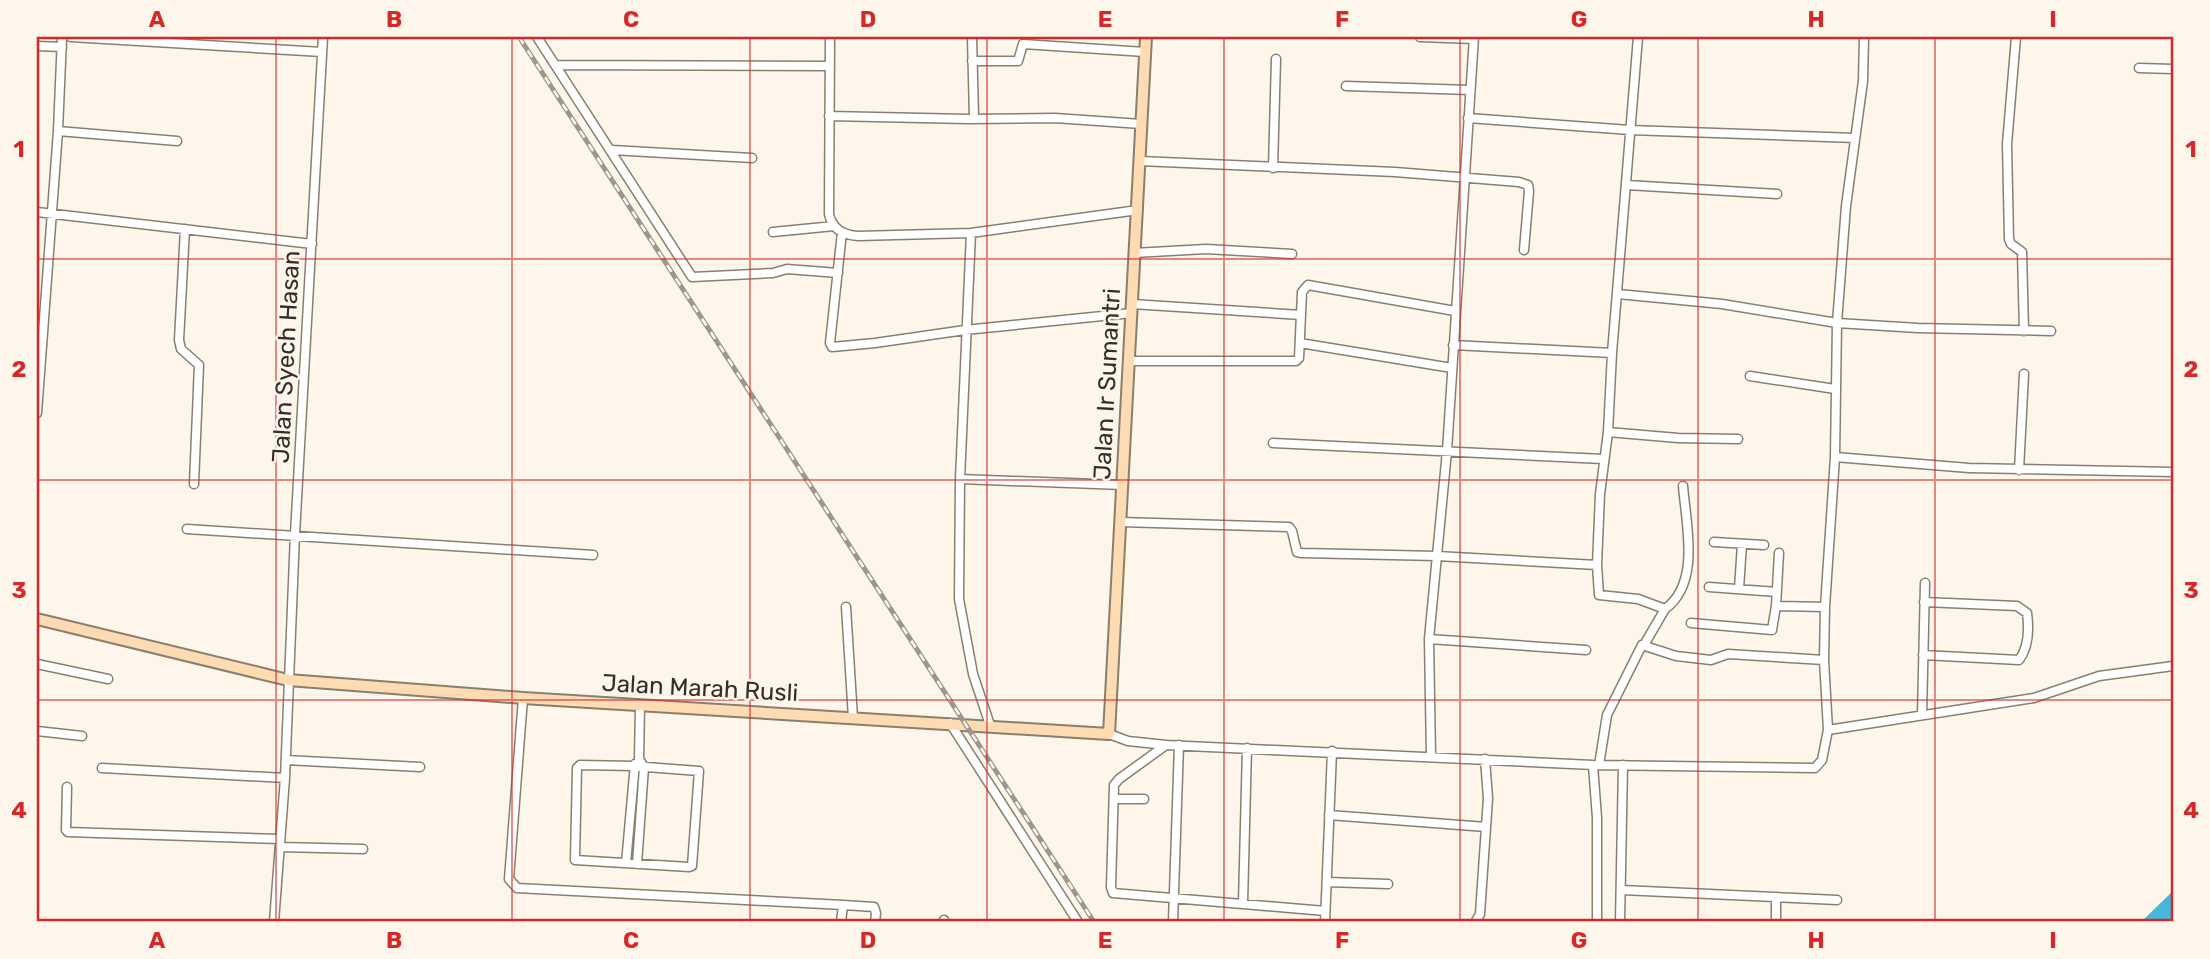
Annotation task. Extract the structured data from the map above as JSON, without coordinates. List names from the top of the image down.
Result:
{
  "streets": {
    "main road": ["Jalan Ir Sumantri", "Jalan Marah Rusli"],
    "street": ["Jalan Syech Hasan"]
  },
  "crossings": [
    ["Jalan Syech Hasan", "Jalan Marah Rusli"],
    ["Jalan Ir Sumantri", "Jalan Marah Rusli"]
  ],
  "grid": {
    "columns": [
      "A",
      "B",
      "C",
      "D",
      "E",
      "F",
      "G",
      "H",
      "I"
    ],
    "rows": [
      "1",
      "2",
      "3",
      "4"
    ]
  }
}
